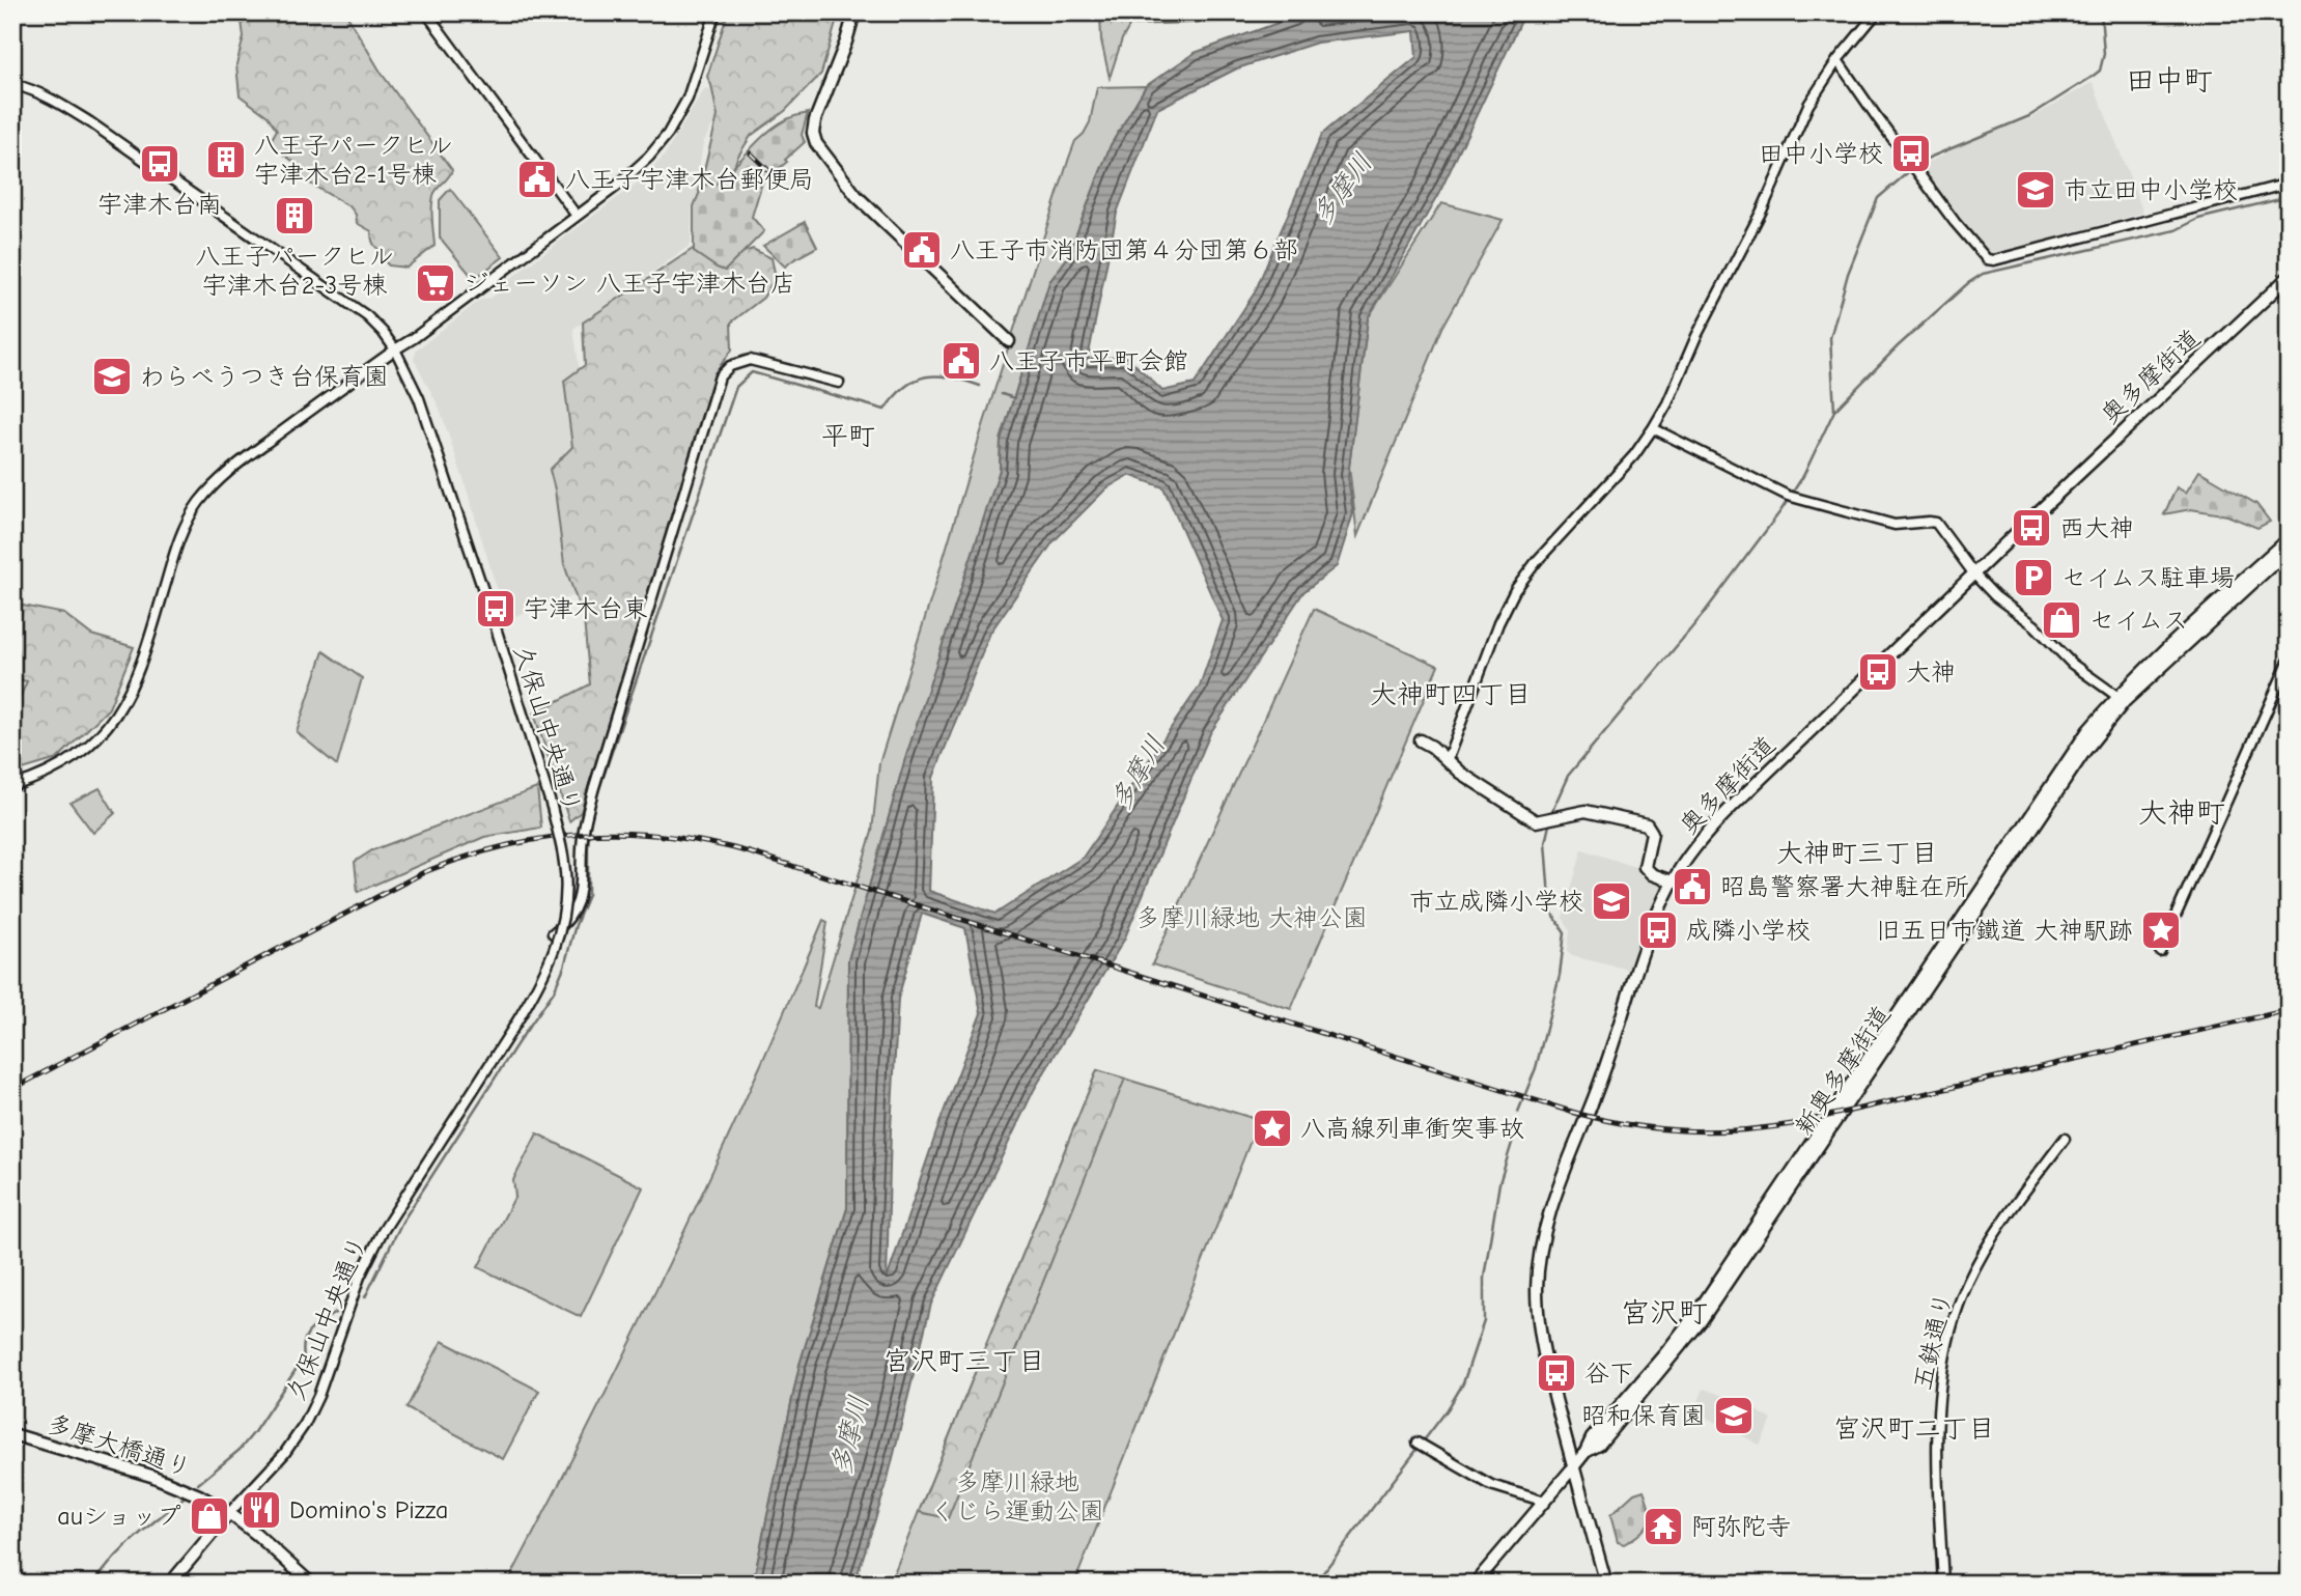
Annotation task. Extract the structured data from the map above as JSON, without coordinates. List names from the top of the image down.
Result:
{
  "streets": {
    "main road": ["奥多摩街道", "新奥多摩街道", "多摩大橋通り"],
    "street": ["久保山中央通り", "五鉄通り"]
  },
  "crossings": [
    ["奥多摩街道", "新奥多摩街道"],
    ["久保山中央通り", "多摩大橋通り"]
  ],
  "districts": [
    "田中町",
    "平町",
    "大神町四丁目",
    "大神町",
    "大神町三丁目",
    "宮沢町",
    "宮沢町三丁目",
    "宮沢町二丁目"
  ],
  "water": ["多摩川"],
  "parks": ["多摩川緑地 大神公園", "多摩川緑地 くじら運動公園"],
  "places": {
    "bus stop": [
      "田中小学校",
      "宇津木台南",
      "西大神",
      "宇津木台東",
      "大神",
      "成隣小学校",
      "谷下"
    ],
    "building": ["八王子パークヒル 宇津木台2-1号棟", "八王子パークヒル 宇津木台2-3号棟"],
    "public building": [
      "八王子宇津木台郵便局",
      "八王子市消防団第４分団第６部",
      "八王子市平町会館",
      "昭島警察署大神駐在所"
    ],
    "school or university": [
      "市立田中小学校",
      "わらべうつき台保育園",
      "市立成隣小学校",
      "昭和保育園"
    ],
    "supermarket": ["ジェーソン 八王子宇津木台店"],
    "parking": ["セイムス駐車場"],
    "shop": ["セイムス", "auショップ"],
    "place": ["旧五日市鐵道 大神駅跡", "八高線列車衝突事故"],
    "restaurant": ["Domino's Pizza"],
    "temple": ["阿弥陀寺"]
  }
}
